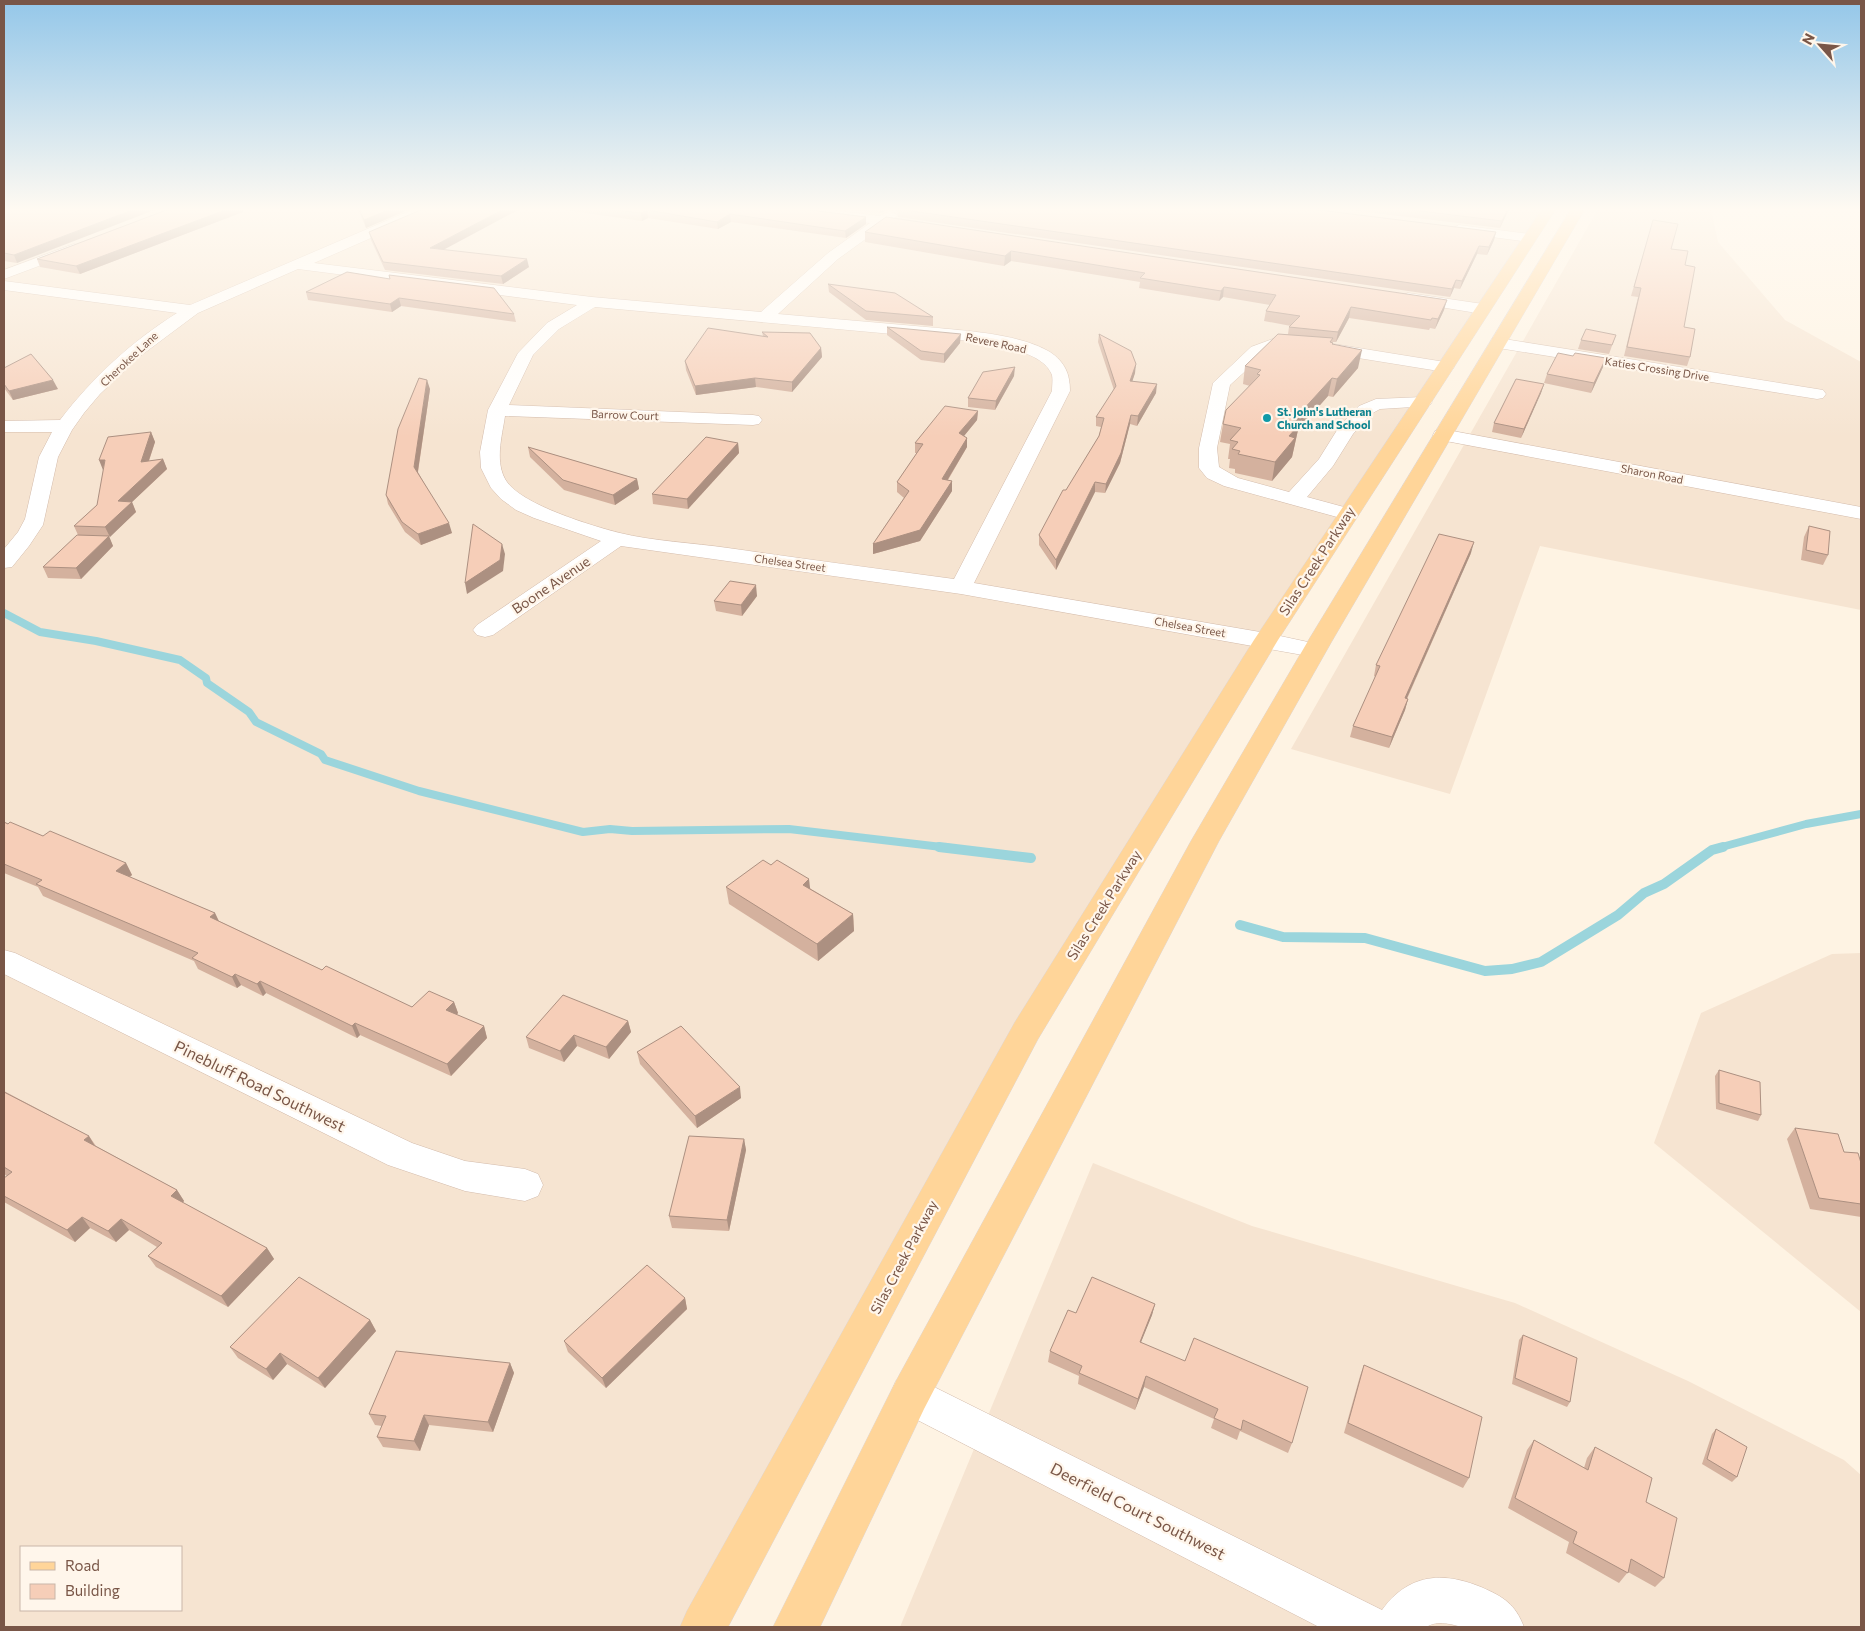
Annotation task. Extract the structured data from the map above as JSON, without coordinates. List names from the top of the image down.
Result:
{
  "streets": {
    "main road": ["Silas Creek Parkway"],
    "street": [
      "Revere Road",
      "Cherokee Lane",
      "Katies Crossing Drive",
      "Barrow Court",
      "Sharon Road",
      "Chelsea Street",
      "Boone Avenue",
      "Pinebluff Road Southwest",
      "Deerfield Court Southwest"
    ]
  },
  "crossings": [
    ["Revere Road", "Chelsea Street"],
    ["Barrow Court", "Chelsea Street"],
    ["Silas Creek Parkway", "Chelsea Street"],
    ["Chelsea Street", "Boone Avenue"]
  ],
  "places": ["St. John's Lutheran Church and School"],
  "legend": ["Road", "Building"],
  "north": "top left"
}
